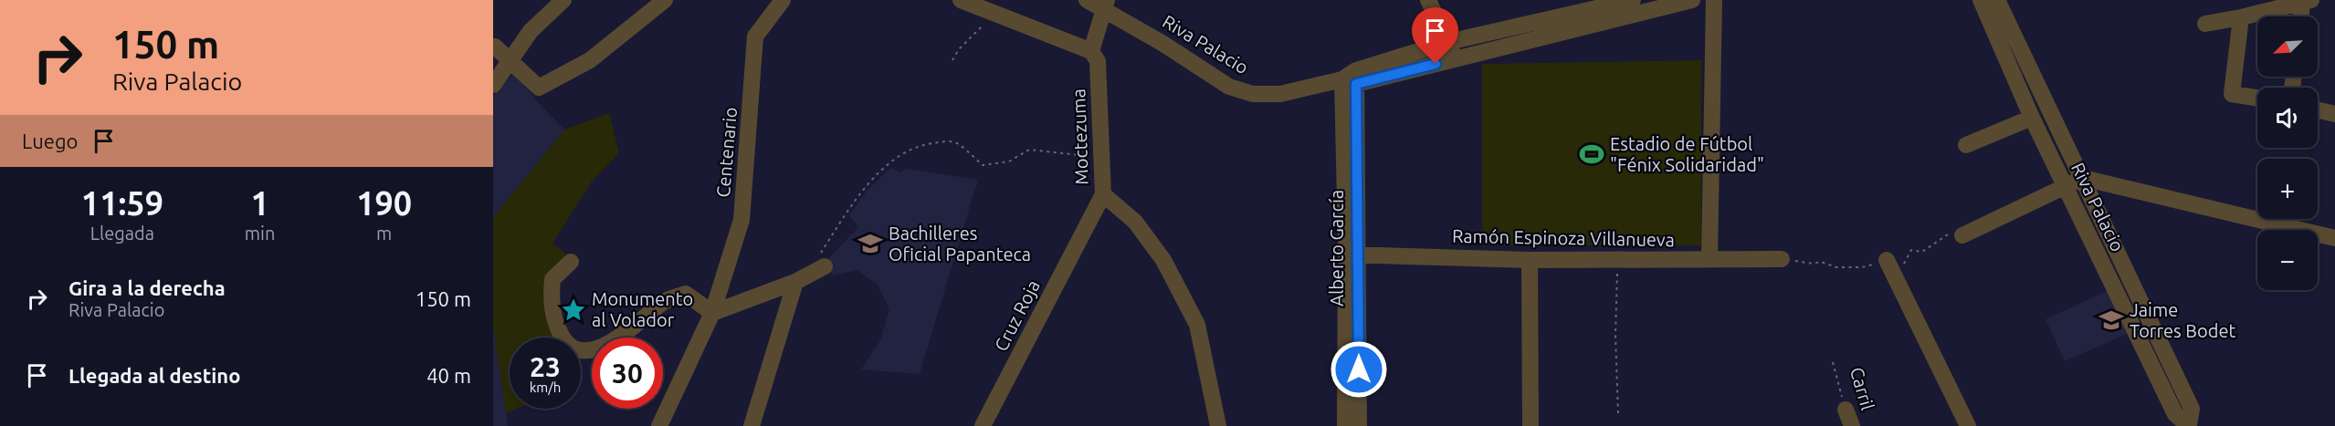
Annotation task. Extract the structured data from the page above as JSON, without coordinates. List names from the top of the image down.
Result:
{
  "streets": {
    "street": [
      "Riva Palacio",
      "Moctezuma",
      "Centenario",
      "Ramón Espinoza Villanueva",
      "Alberto García",
      "Cruz Roja",
      "Carril"
    ]
  },
  "crossings": [
    ["Riva Palacio", "Alberto García"],
    ["Moctezuma", "Cruz Roja"],
    ["Ramón Espinoza Villanueva", "Alberto García"]
  ],
  "places": {
    "sports": ["Estadio de Fútbol \"Fénix Solidaridad\""],
    "school or university": ["Bachilleres Oficial Papanteca", "Jaime Torres Bodet"],
    "place": ["Monumento al Volador"]
  },
  "north": "bottom left",
  "page": {
    "turn": ["150 m", "Riva Palacio"],
    "map_buttons": ["+", "−"],
    "then": "Luego",
    "eta": [
      "11:59",
      "Llegada",
      "1",
      "min",
      "190",
      "m"
    ],
    "list": [
      {
        "name": "Gira a la derecha",
        "note": "Riva Palacio",
        "value": "150 m"
      },
      {
        "name": "Llegada al destino",
        "value": "40 m"
      }
    ],
    "speed": "23 km/h",
    "limit": "30"
  }
}
